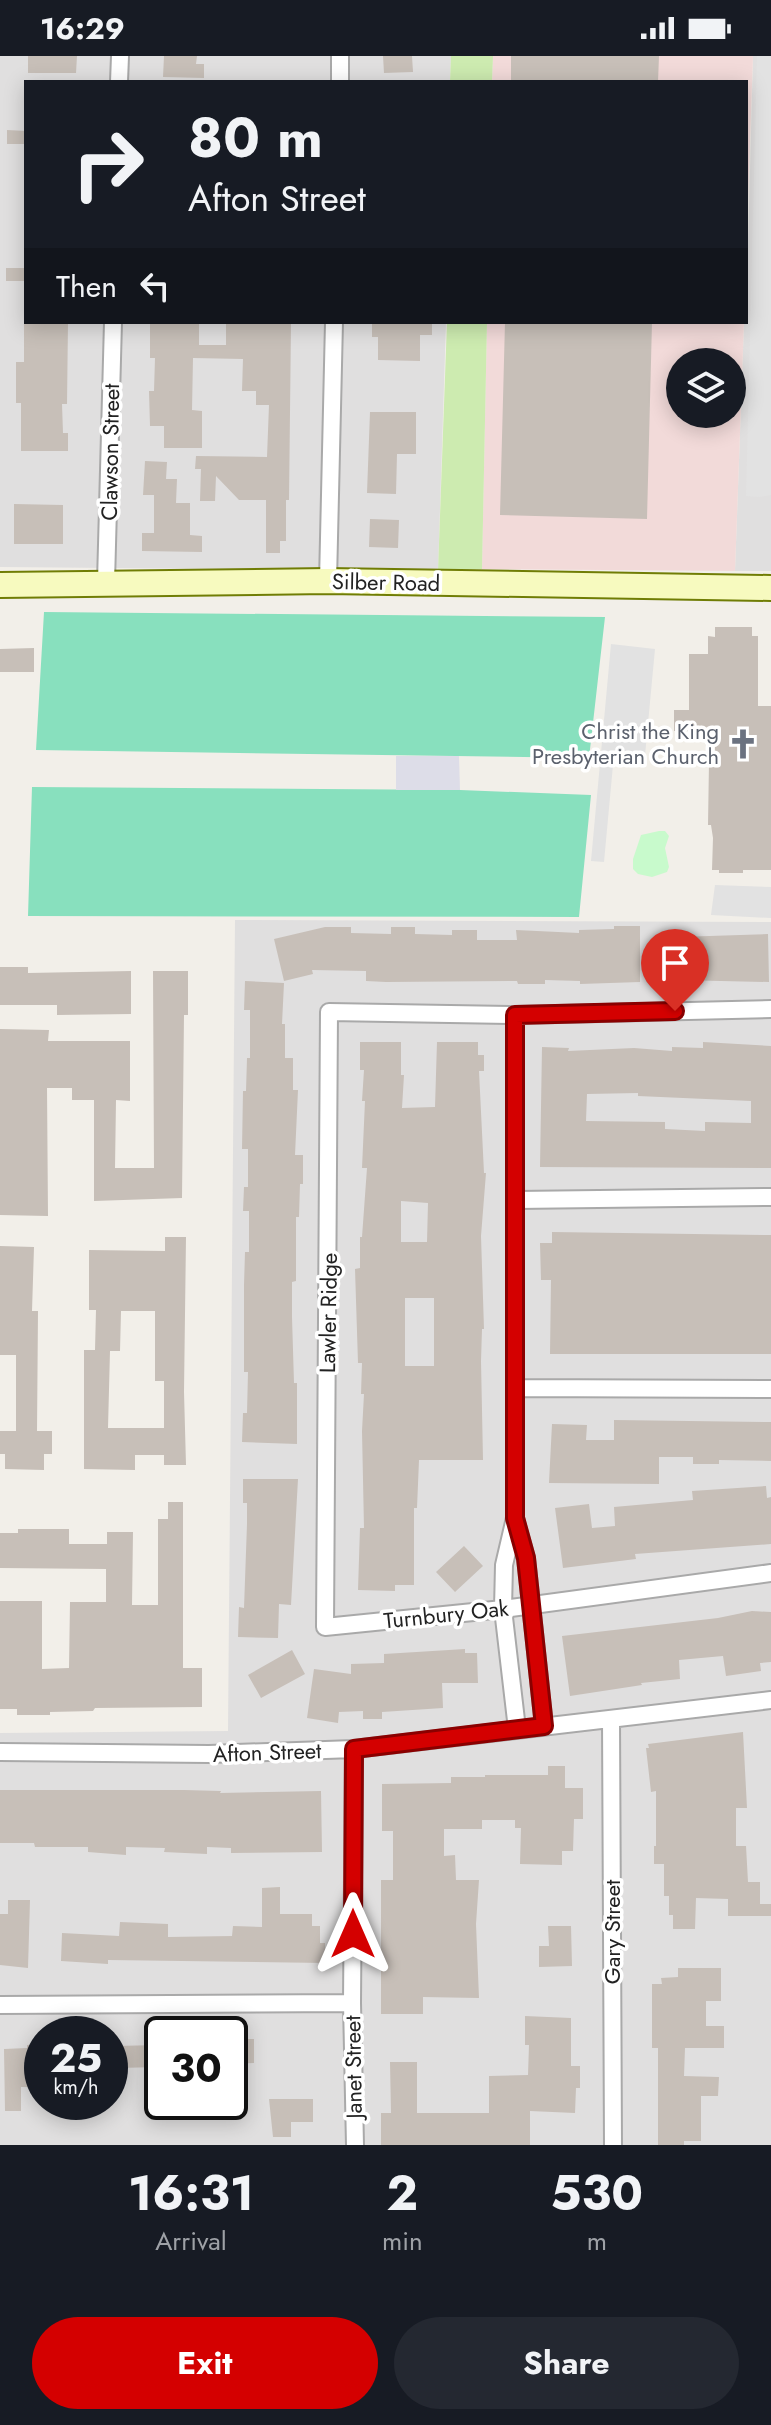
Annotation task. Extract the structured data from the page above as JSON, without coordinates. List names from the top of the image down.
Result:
{
  "streets": {
    "street": [
      "Clawson Street",
      "Silber Road",
      "Lawler Ridge",
      "Turnbury Oak",
      "Afton Street",
      "Gary Street",
      "Janet Street"
    ]
  },
  "crossings": [
    ["Clawson Street", "Silber Road"],
    ["Lawler Ridge", "Turnbury Oak"],
    ["Afton Street", "Gary Street"],
    ["Afton Street", "Janet Street"]
  ],
  "places": {
    "church": ["Christ the King Presbyterian Church"]
  },
  "page": {
    "status": "16:29",
    "turn": ["80 m", "Afton Street"],
    "then": "Then",
    "speed": "25 km/h",
    "limit": "30",
    "eta": [
      "16:31",
      "Arrival",
      "2",
      "min",
      "530",
      "m"
    ],
    "buttons": ["Exit", "Share"]
  }
}
